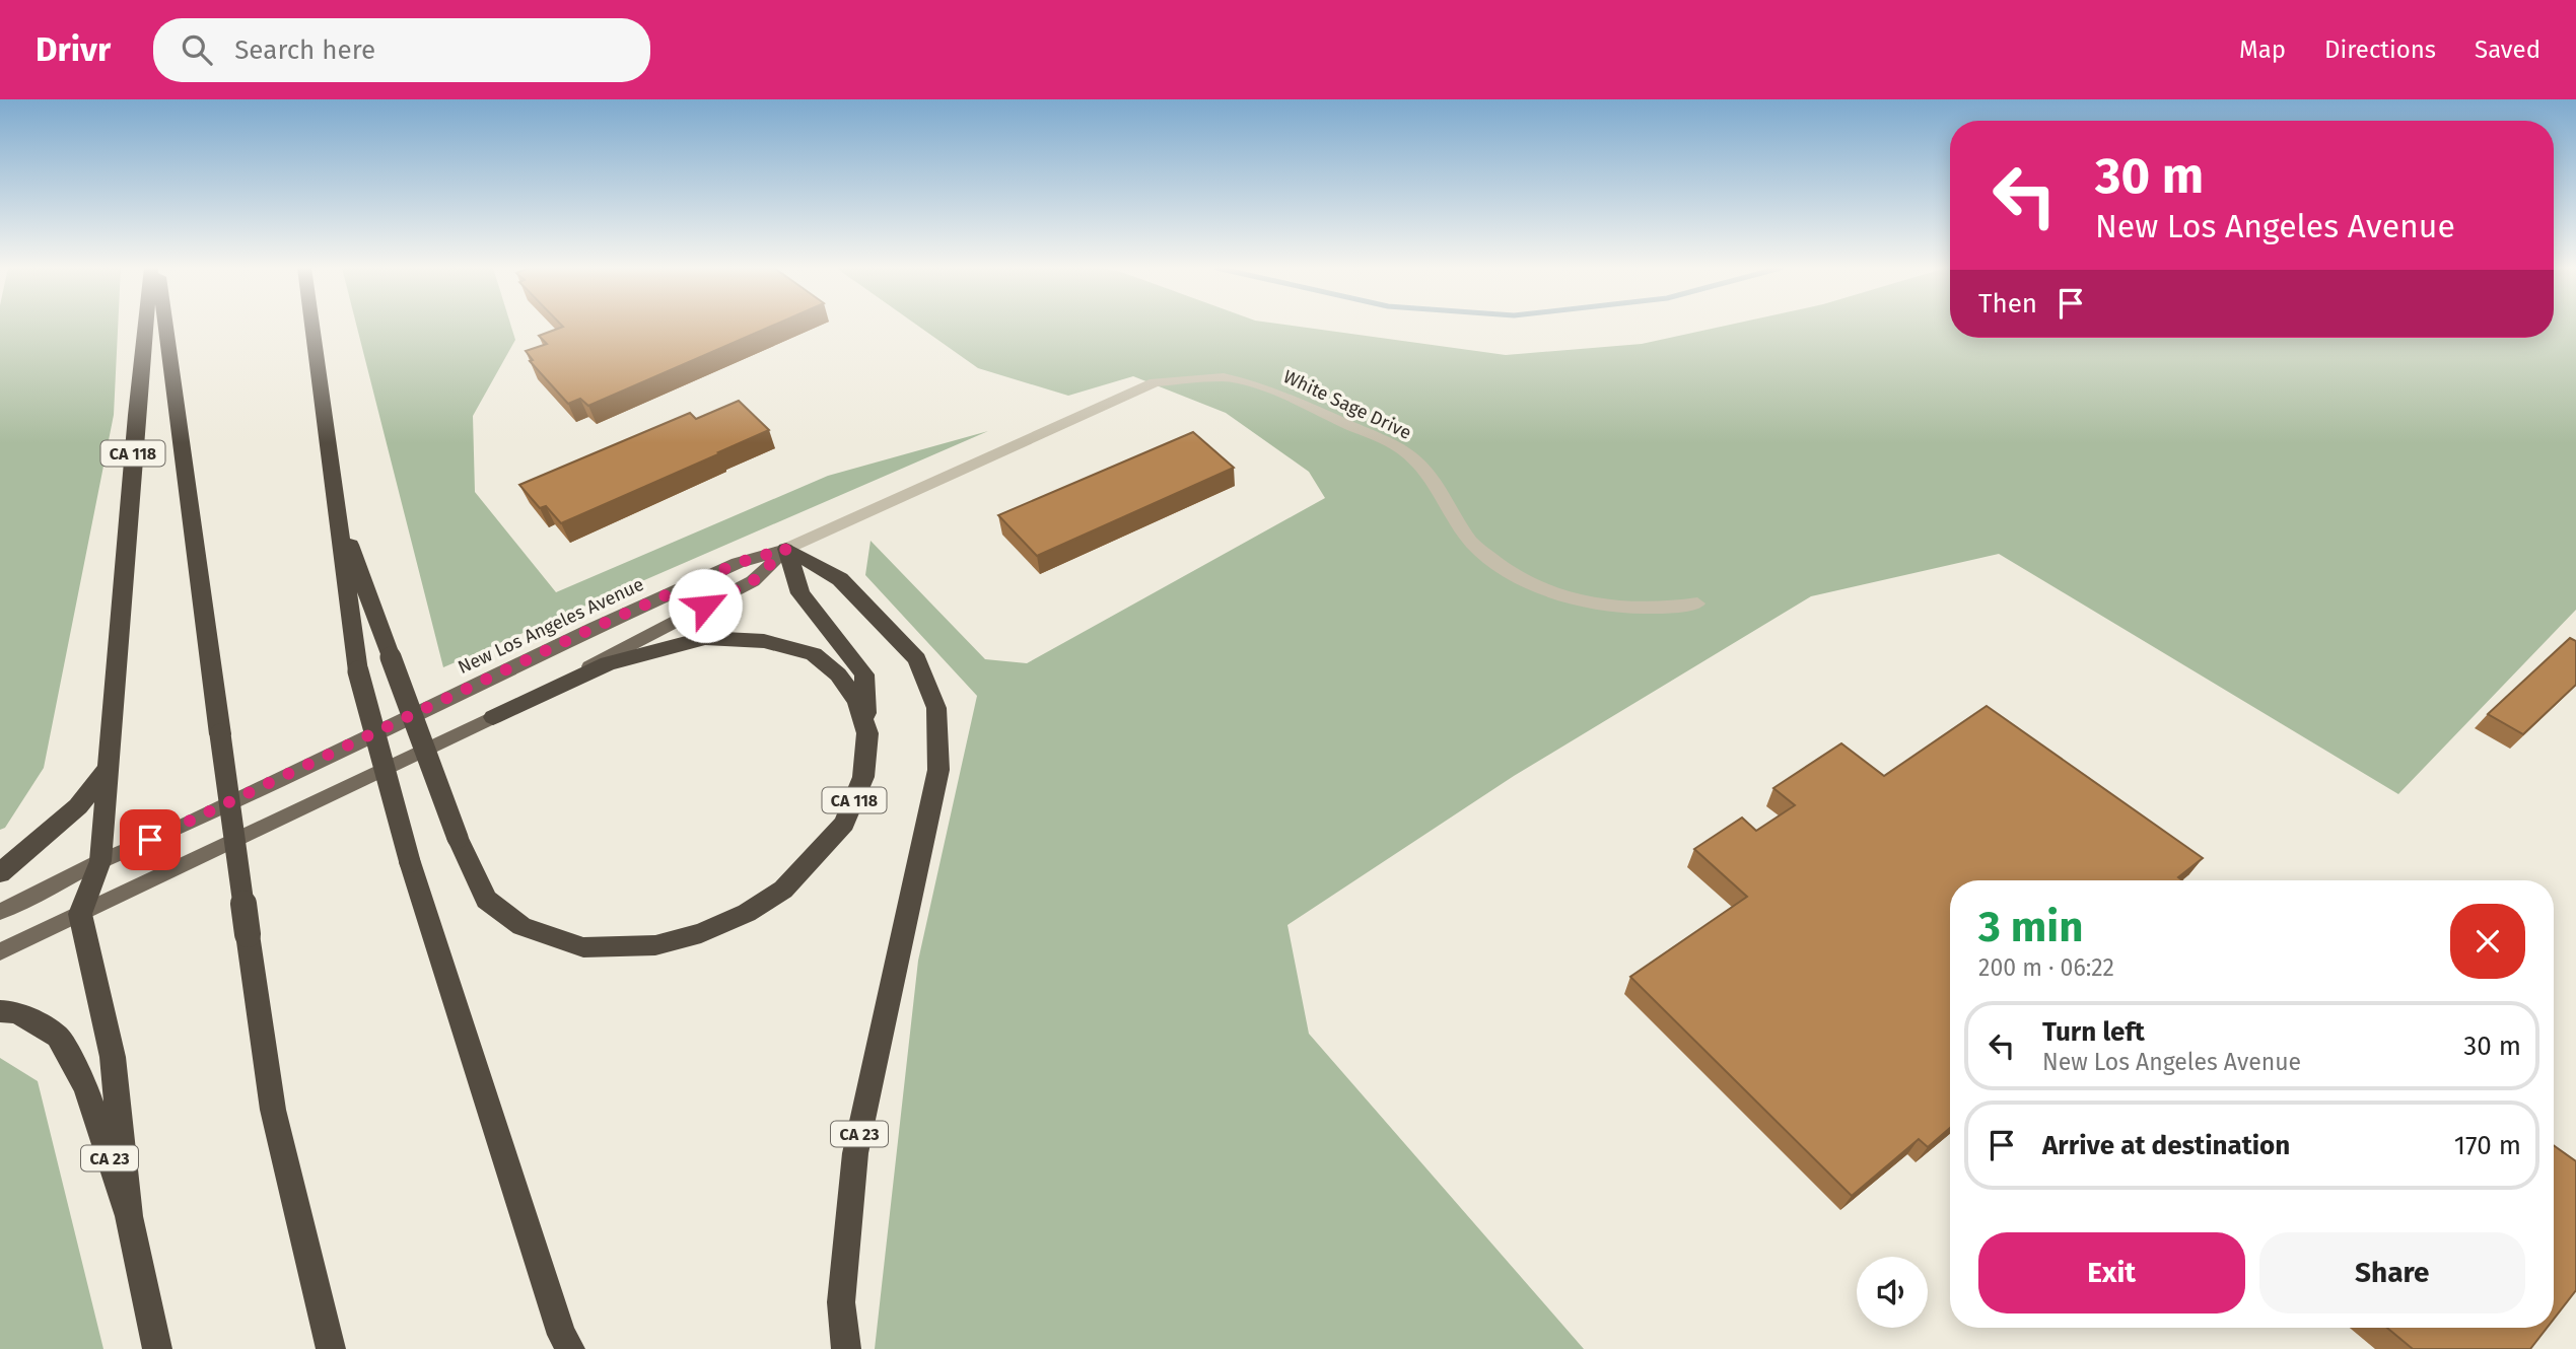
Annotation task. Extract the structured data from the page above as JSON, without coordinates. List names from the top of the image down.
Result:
{
  "streets": {
    "highway": ["CA 118", "CA 23"],
    "main road": ["New Los Angeles Avenue"],
    "street": ["White Sage Drive"]
  },
  "crossings": [
    ["White Sage Drive", "New Los Angeles Avenue"],
    ["White Sage Drive", "CA 23"],
    ["New Los Angeles Avenue", "CA 23"]
  ],
  "page": {
    "header": "Drivr",
    "search": "Search here",
    "nav": ["Map", "Directions", "Saved"],
    "turn": ["30 m", "New Los Angeles Avenue"],
    "then": "Then",
    "heading": ["3 min", "200 m · 06:22"],
    "list": [
      {
        "name": "Turn left",
        "note": "New Los Angeles Avenue",
        "value": "30 m"
      },
      {
        "name": "Arrive at destination",
        "value": "170 m"
      }
    ],
    "buttons": ["Exit", "Share"]
  }
}
